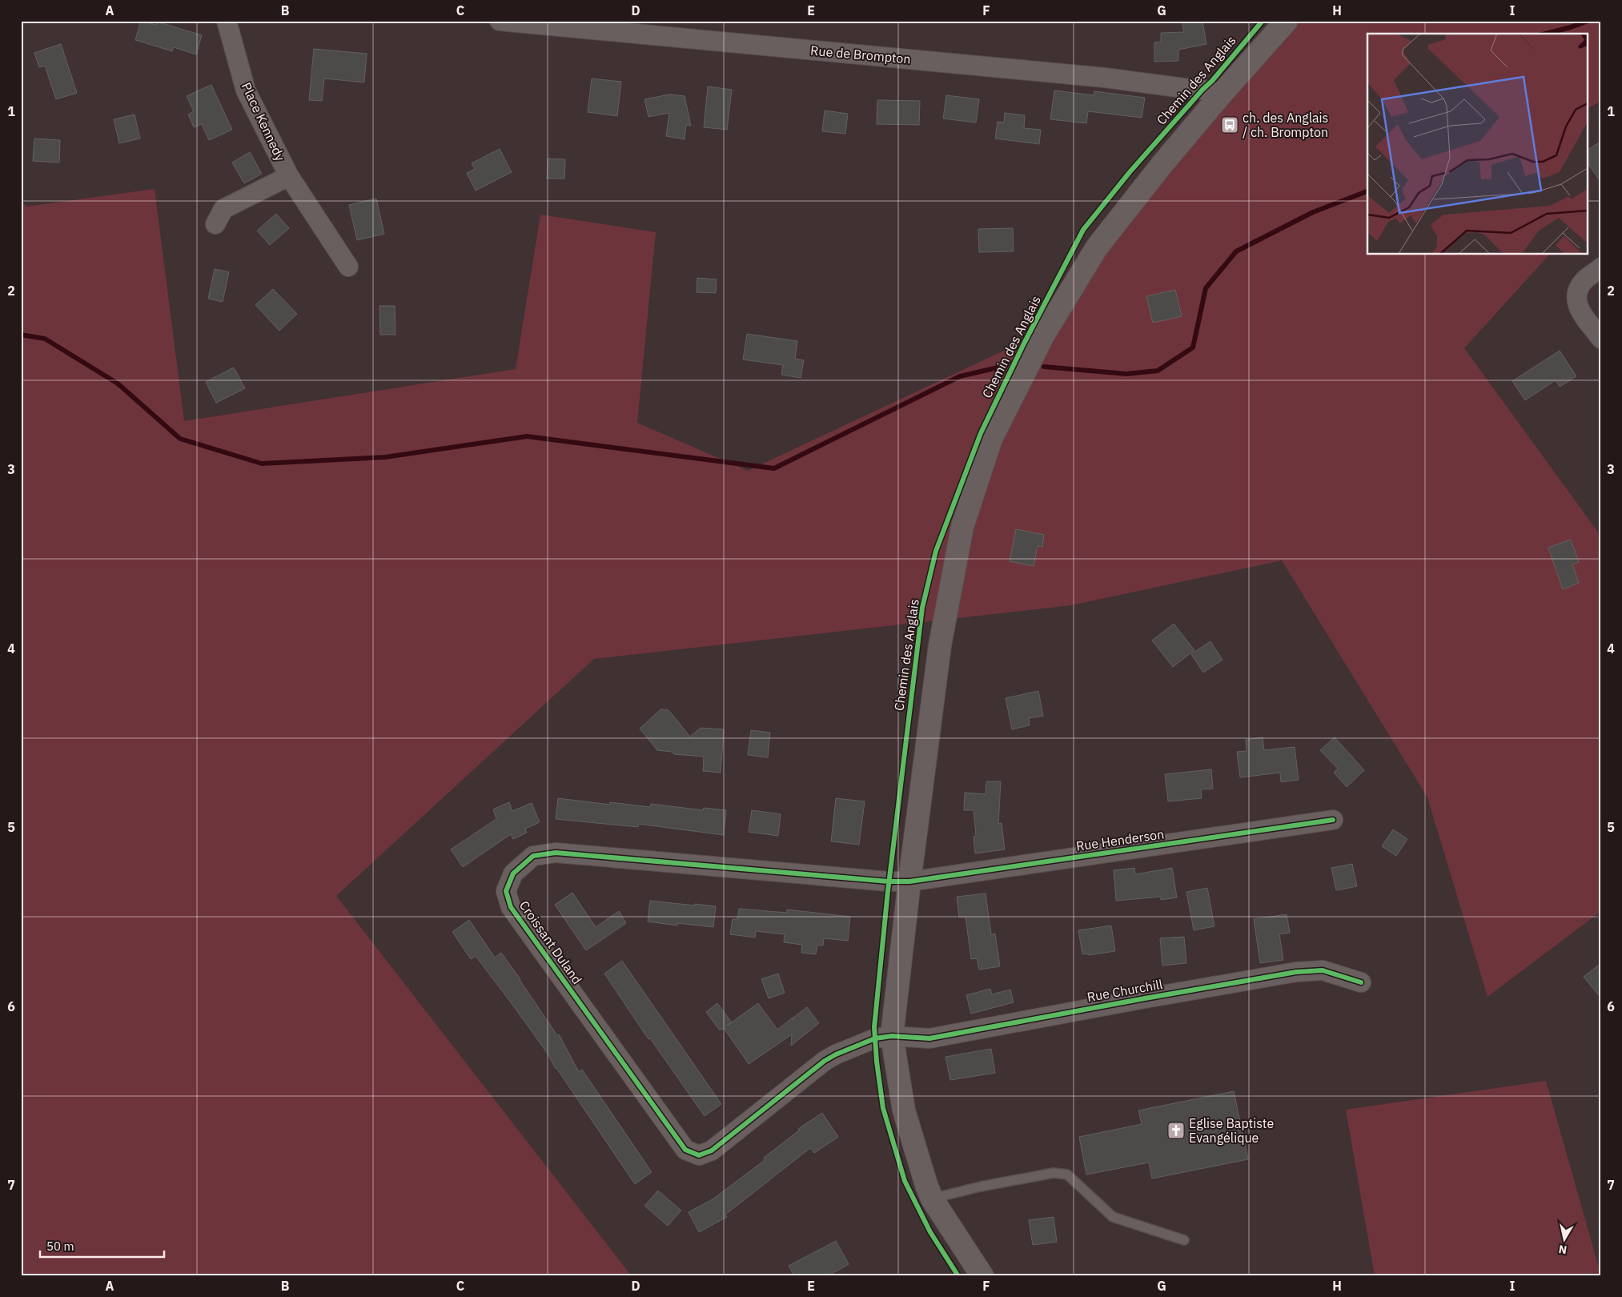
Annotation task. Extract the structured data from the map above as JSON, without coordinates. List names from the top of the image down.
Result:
{
  "streets": {
    "street": [
      "Rue de Brompton",
      "Chemin des Anglais",
      "Place Kennedy",
      "Rue Henderson",
      "Croissant Duland",
      "Rue Churchill"
    ]
  },
  "crossings": [
    ["Rue de Brompton", "Chemin des Anglais"],
    ["Chemin des Anglais", "Rue Henderson"],
    ["Chemin des Anglais", "Croissant Duland"],
    ["Chemin des Anglais", "Rue Churchill"],
    ["Rue Henderson", "Croissant Duland"],
    ["Croissant Duland", "Rue Churchill"]
  ],
  "places": {
    "bus stop": ["ch. des Anglais / ch. Brompton"],
    "church": ["Eglise Baptiste Evangélique"]
  },
  "scale_bar": "50 m",
  "north": "bottom",
  "grid": {
    "columns": [
      "A",
      "B",
      "C",
      "D",
      "E",
      "F",
      "G",
      "H",
      "I"
    ],
    "rows": [
      "1",
      "2",
      "3",
      "4",
      "5",
      "6",
      "7"
    ]
  }
}
